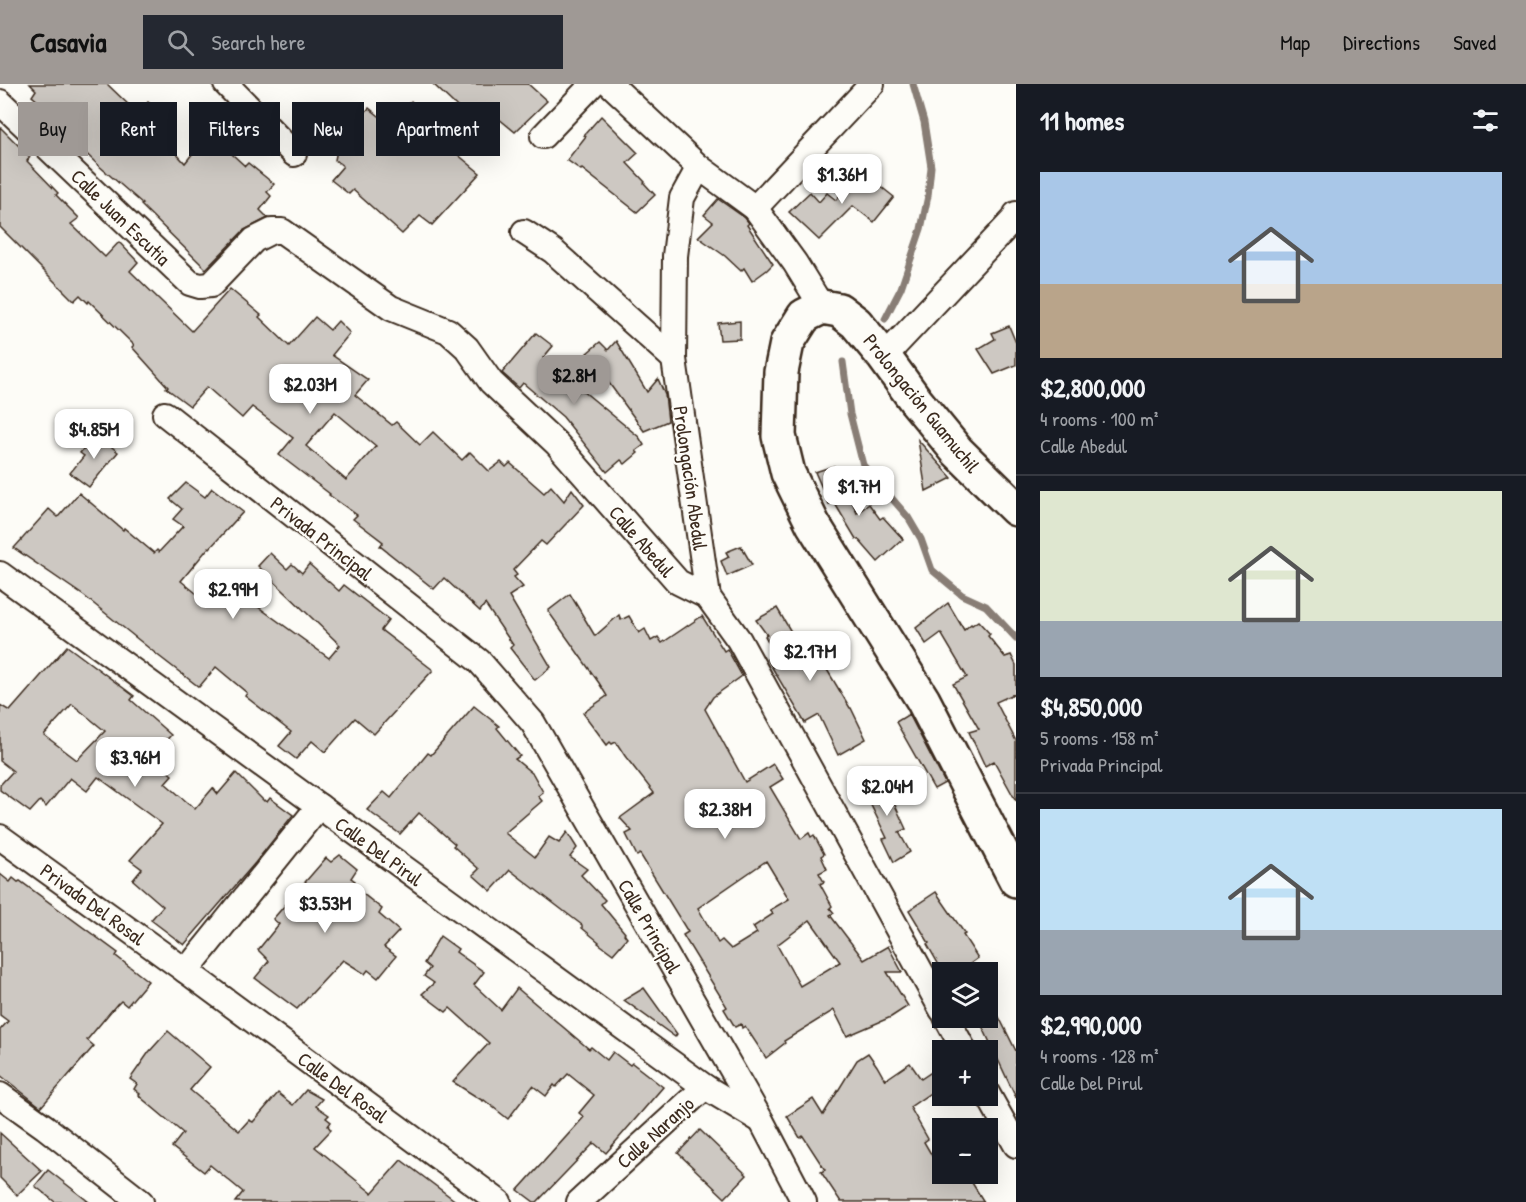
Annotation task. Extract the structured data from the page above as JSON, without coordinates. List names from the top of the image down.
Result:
{
  "streets": {
    "street": [
      "Calle Juan Escutia",
      "Prolongación Guamuchil",
      "Prolongación Abedul",
      "Privada Principal",
      "Calle Abedul",
      "Calle Del Pirul",
      "Privada Del Rosal",
      "Calle Principal",
      "Calle Del Rosal",
      "Calle Naranjo"
    ]
  },
  "crossings": [
    ["Calle Juan Escutia", "Calle Abedul"],
    ["Prolongación Abedul", "Calle Abedul"],
    ["Privada Principal", "Calle Principal"],
    ["Calle Del Pirul", "Calle Principal"],
    ["Calle Del Pirul", "Calle Naranjo"],
    ["Privada Del Rosal", "Calle Del Rosal"]
  ],
  "page": {
    "header": "Casavia",
    "search": "Search here",
    "nav": ["Map", "Directions", "Saved"],
    "heading": "11 homes",
    "chip": [
      "Buy",
      "Rent",
      "Filters",
      "New",
      "Apartment"
    ],
    "price": [
      "$1.36M",
      "$2.8M",
      "$2.03M",
      "$4.85M",
      "$1.7M",
      "$2.99M",
      "$2.17M",
      "$3.96M",
      "$2.04M",
      "$2.38M",
      "$3.53M"
    ],
    "list": [
      {
        "name": "$2,800,000",
        "note": "4 rooms · 100 m² · Calle Abedul"
      },
      {
        "name": "$4,850,000",
        "note": "5 rooms · 158 m² · Privada Principal"
      },
      {
        "name": "$2,990,000",
        "note": "4 rooms · 128 m² · Calle Del Pirul"
      }
    ],
    "map_buttons": ["+", "−"]
  }
}
